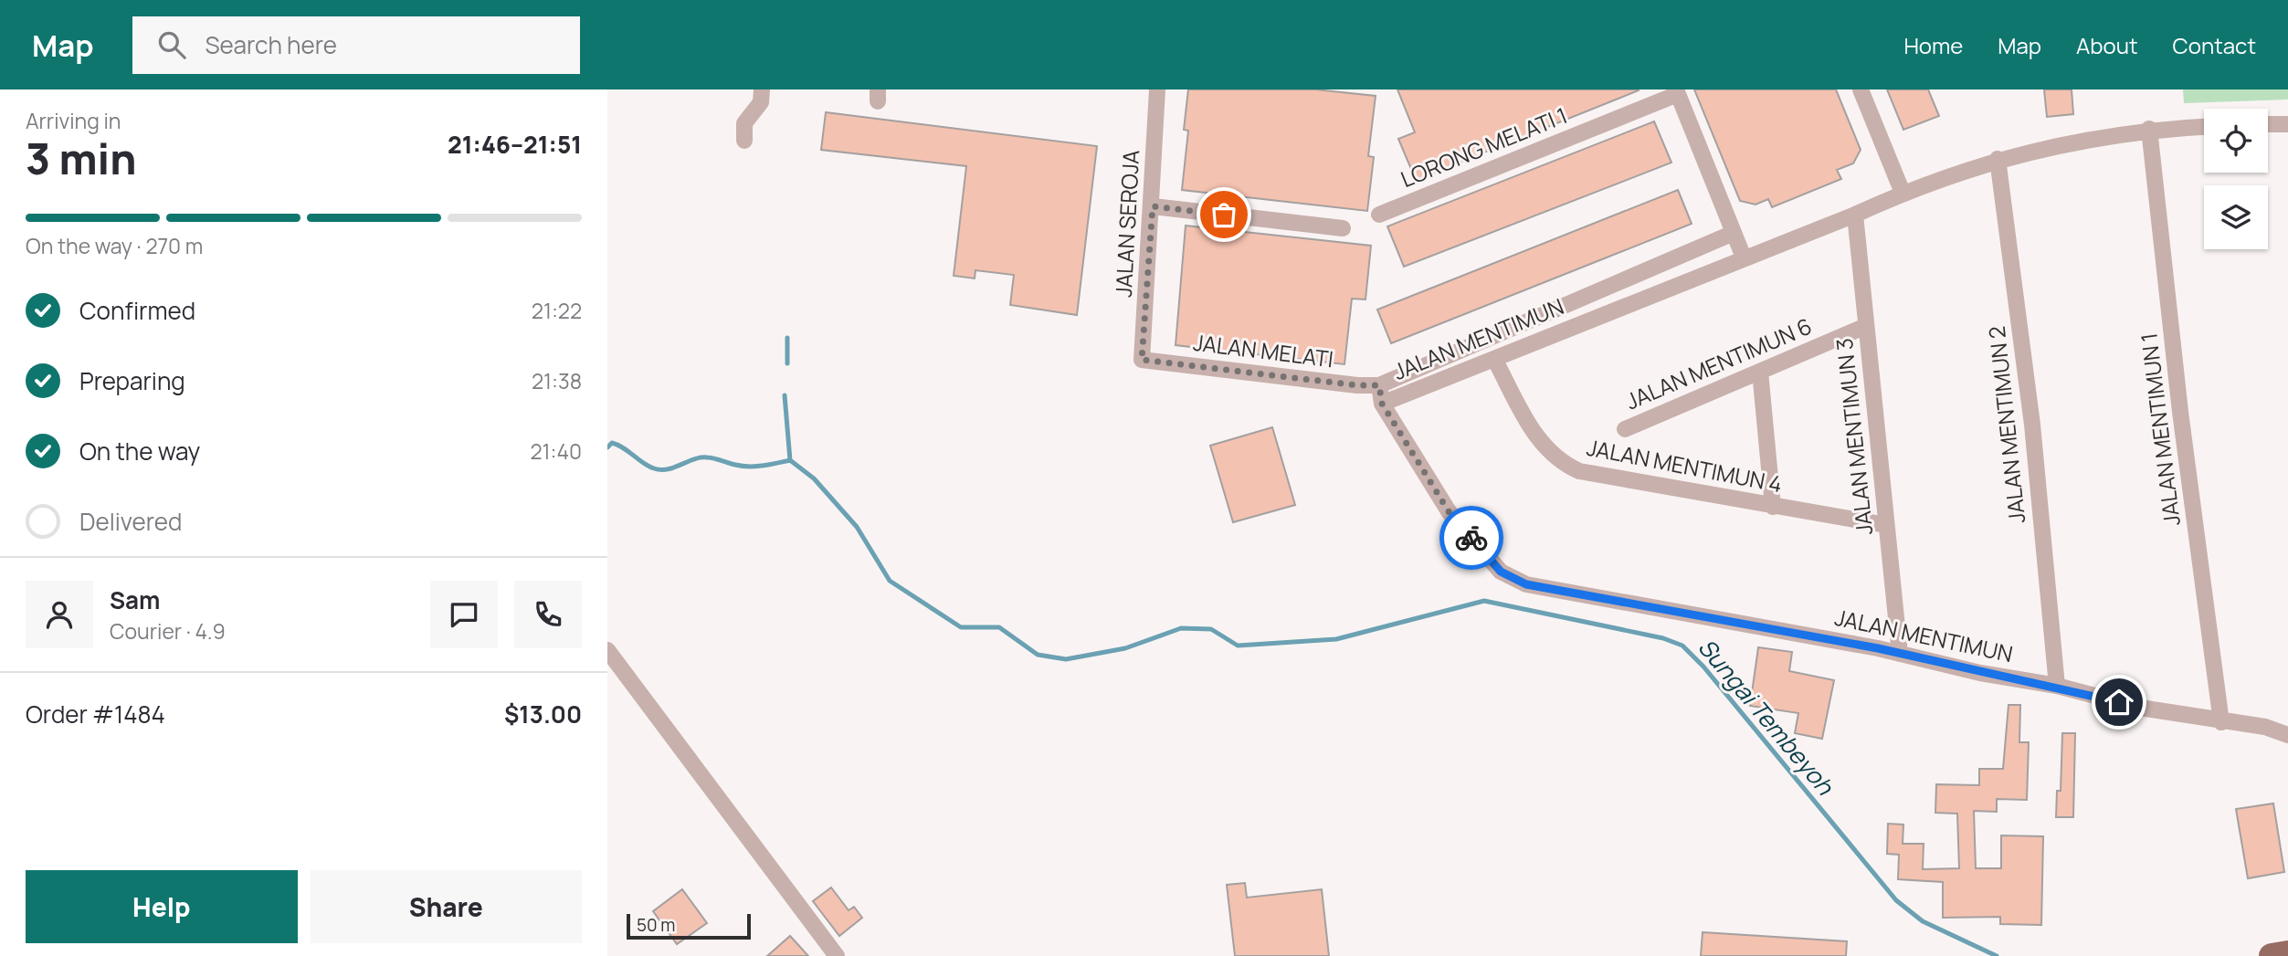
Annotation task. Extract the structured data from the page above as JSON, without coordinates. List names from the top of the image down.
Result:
{
  "streets": {
    "street": [
      "LORONG MELATI 1",
      "JALAN SEROJA",
      "JALAN MENTIMUN",
      "JALAN MELATI",
      "JALAN MENTIMUN 6",
      "JALAN MENTIMUN 2",
      "JALAN MENTIMUN 1",
      "JALAN MENTIMUN 3",
      "JALAN MENTIMUN 4"
    ]
  },
  "crossings": [
    ["JALAN SEROJA", "JALAN MELATI"],
    ["JALAN MENTIMUN", "JALAN MENTIMUN 2"],
    ["JALAN MENTIMUN", "JALAN MENTIMUN 1"],
    ["JALAN MENTIMUN", "JALAN MENTIMUN 3"],
    ["JALAN MENTIMUN", "JALAN MENTIMUN 4"],
    ["JALAN MENTIMUN 6", "JALAN MENTIMUN 3"],
    ["JALAN MENTIMUN 3", "JALAN MENTIMUN 4"]
  ],
  "water": ["Sungai Tembeyoh"],
  "scale_bar": "50 m",
  "page": {
    "header": "Map",
    "search": "Search here",
    "nav": [
      "Home",
      "Map",
      "About",
      "Contact"
    ],
    "heading": ["3 min", "Arriving in", "21:46–21:51"],
    "panel": [
      "Sam",
      "Courier · 4.9",
      "Order #1484",
      "$13.00"
    ],
    "bar": "On the way · 270 m",
    "list": [
      ["Confirmed", "21:22"],
      ["Preparing", "21:38"],
      ["On the way", "21:40"],
      "Delivered"
    ],
    "buttons": ["Help", "Share"],
    "scale": "50 m"
  }
}
